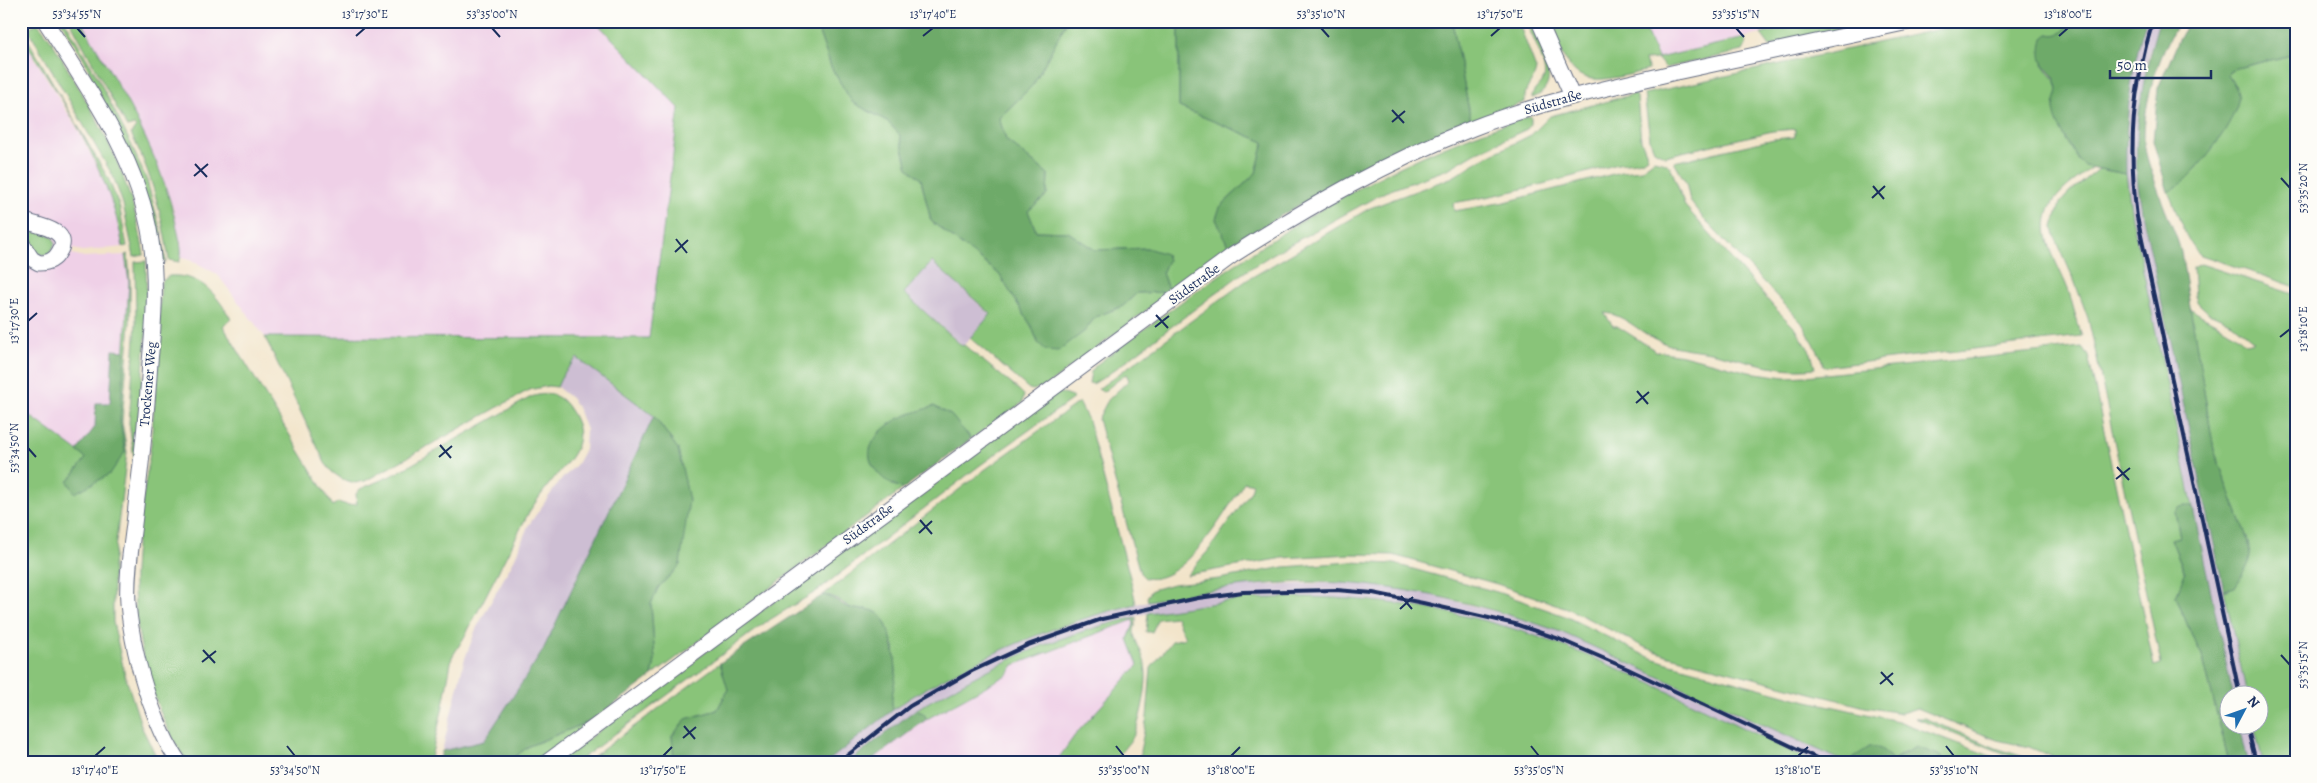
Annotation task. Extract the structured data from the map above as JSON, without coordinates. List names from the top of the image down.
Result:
{
  "streets": {
    "street": ["Südstraße", "Trockener Weg"]
  },
  "scale_bar": "50 m",
  "north": "top right",
  "coordinates": [
    "53°34'55\"N",
    "13°17'30\"E",
    "53°35'00\"N",
    "13°17'40\"E",
    "53°35'10\"N",
    "13°17'50\"E",
    "53°35'15\"N",
    "13°18'00\"E",
    "53°35'20\"N",
    "13°18'10\"E",
    "53°34'50\"N",
    "53°35'05\"N"
  ]
}
